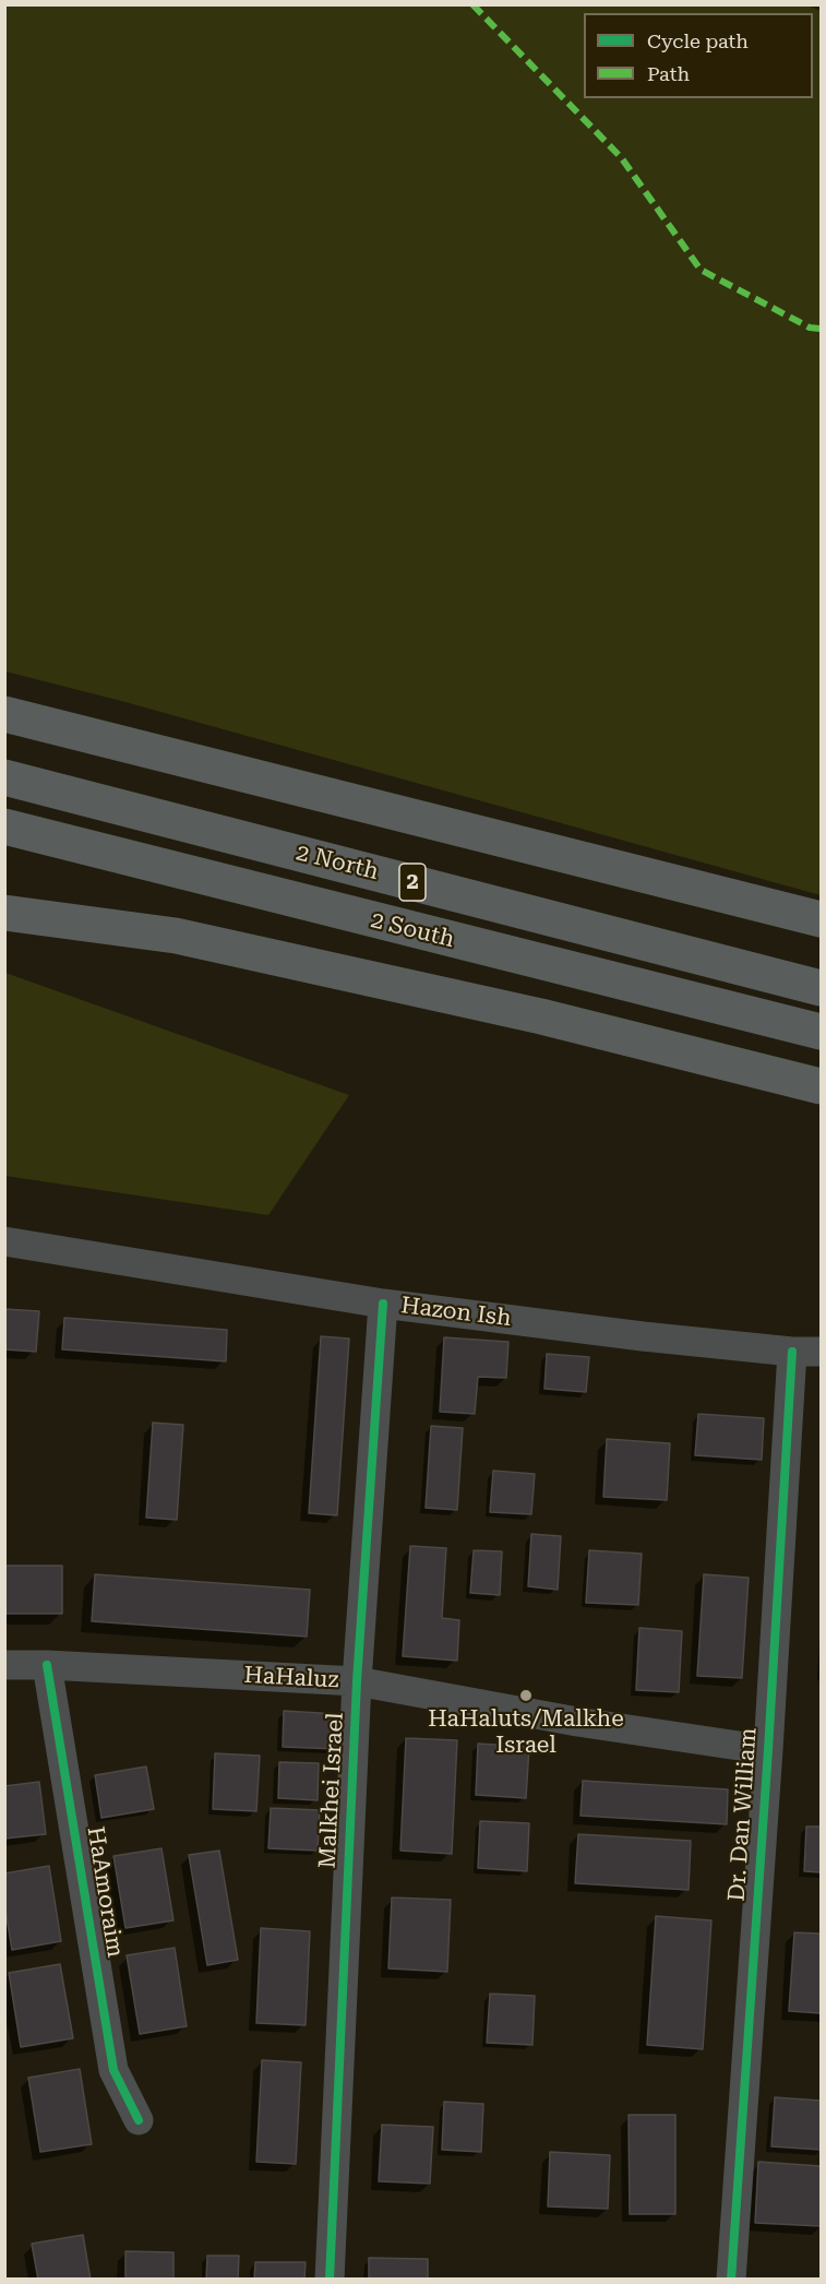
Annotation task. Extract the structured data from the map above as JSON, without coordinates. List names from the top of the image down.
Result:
{
  "streets": {
    "highway": ["2 North", "2", "2 South"],
    "street": [
      "Hazon Ish",
      "HaHaluz",
      "Malkhei Israel",
      "Dr. Dan William",
      "HaAmoraim"
    ]
  },
  "crossings": [
    ["Hazon Ish", "Malkhei Israel"],
    ["Hazon Ish", "Dr. Dan William"],
    ["HaHaluz", "Malkhei Israel"],
    ["HaHaluz", "Dr. Dan William"],
    ["HaHaluz", "HaAmoraim"]
  ],
  "places": ["HaHaluts/Malkhe Israel"],
  "legend": ["Cycle path", "Path"]
}
